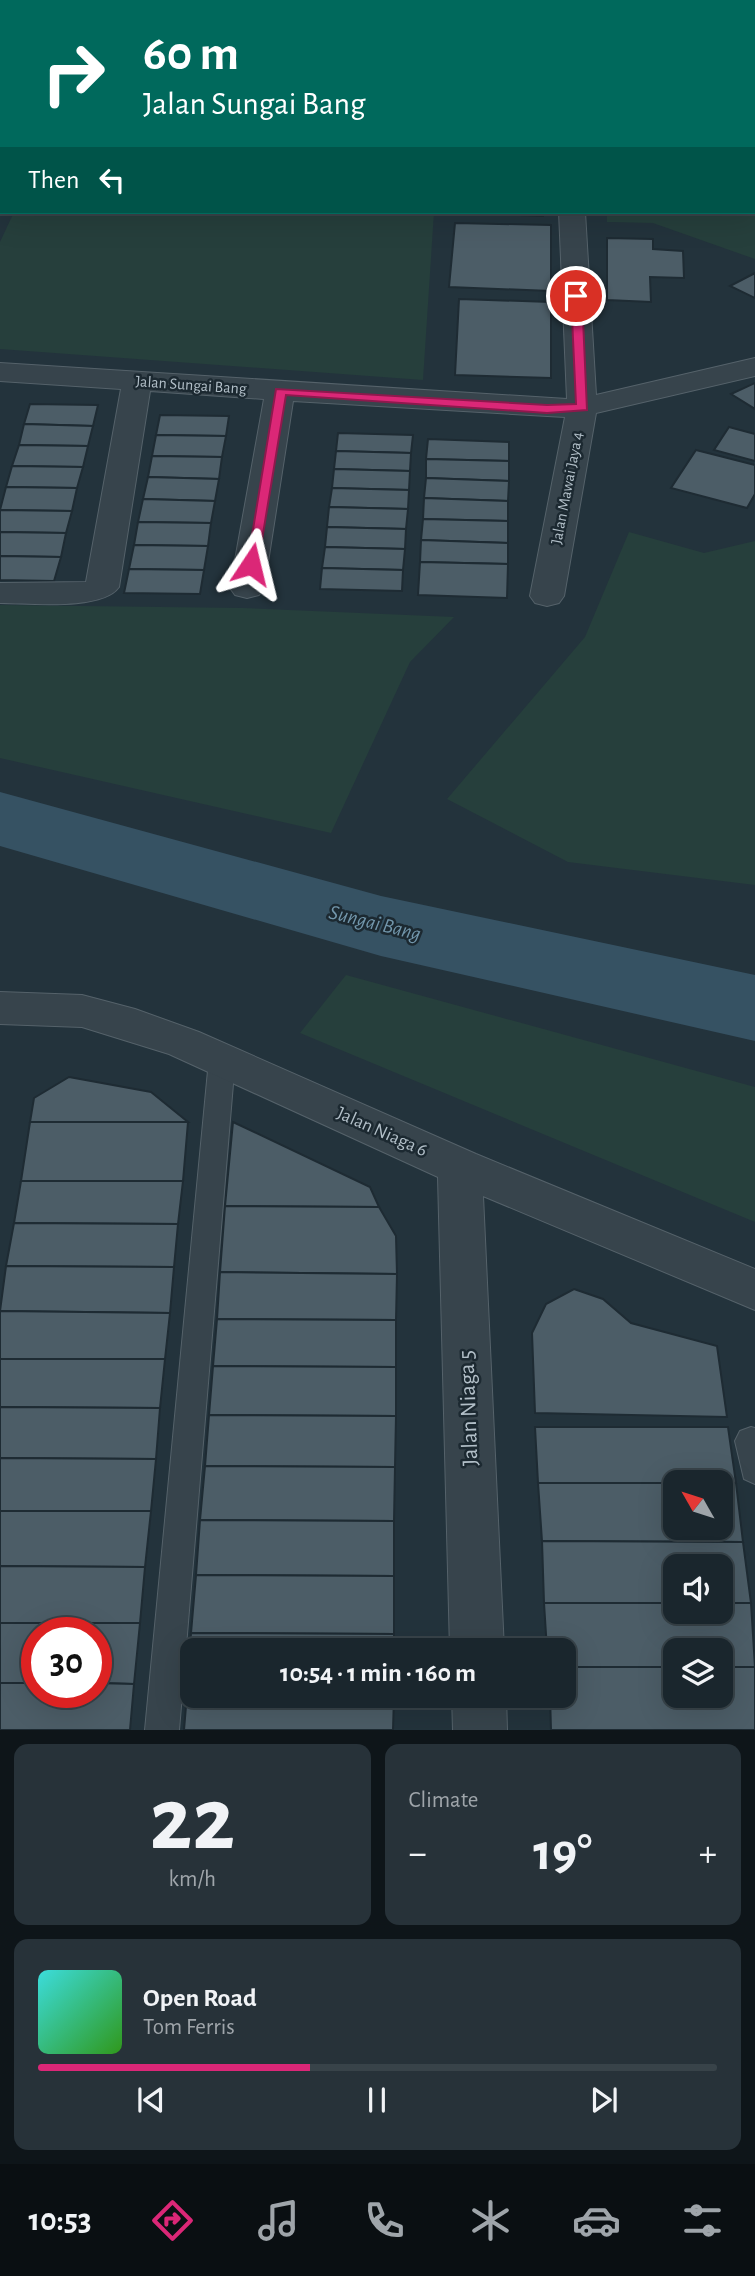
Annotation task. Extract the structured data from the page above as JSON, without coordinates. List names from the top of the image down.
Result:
{
  "streets": {
    "street": [
      "Jalan Sungai Bang",
      "Jalan Mawai Jaya 4",
      "Jalan Niaga 6",
      "Jalan Niaga 5"
    ]
  },
  "crossings": [
    ["Jalan Sungai Bang", "Jalan Mawai Jaya 4"],
    ["Jalan Niaga 6", "Jalan Niaga 5"]
  ],
  "water": ["Sungai Bang"],
  "north": "top left",
  "page": {
    "turn": ["60 m", "Jalan Sungai Bang"],
    "then": "Then",
    "limit": "30",
    "trip": "10:54 · 1 min · 160 m",
    "tile": [
      ["22", "km/h"],
      "Climate"
    ],
    "heat": ["−", "19°", "+"],
    "song": ["Open Road", "Tom Ferris"],
    "tabs": "10:53"
  }
}
